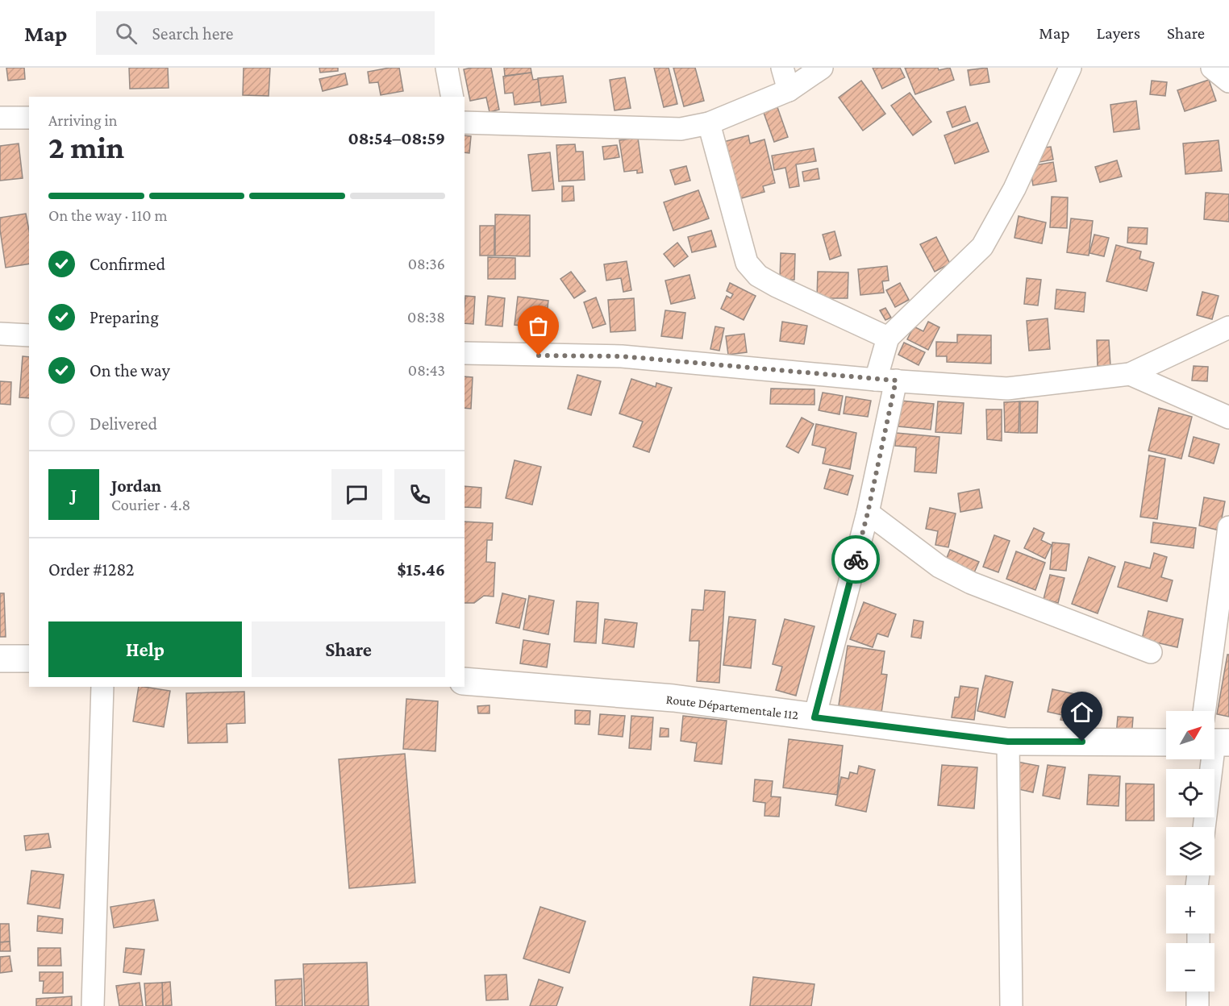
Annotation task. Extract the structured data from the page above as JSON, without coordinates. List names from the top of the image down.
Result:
{
  "streets": {
    "street": ["Route Départementale 112"]
  },
  "north": "top right",
  "page": {
    "header": "Map",
    "search": "Search here",
    "nav": ["Map", "Layers", "Share"],
    "heading": ["2 min", "Arriving in", "08:54–08:59"],
    "panel": [
      "Jordan",
      "Courier · 4.8",
      "Order #1282",
      "$15.46"
    ],
    "bar": "On the way · 110 m",
    "list": [
      ["Confirmed", "08:36"],
      ["Preparing", "08:38"],
      ["On the way", "08:43"],
      "Delivered"
    ],
    "round": "J",
    "buttons": ["Help", "Share"],
    "map_buttons": ["+", "−"]
  }
}
